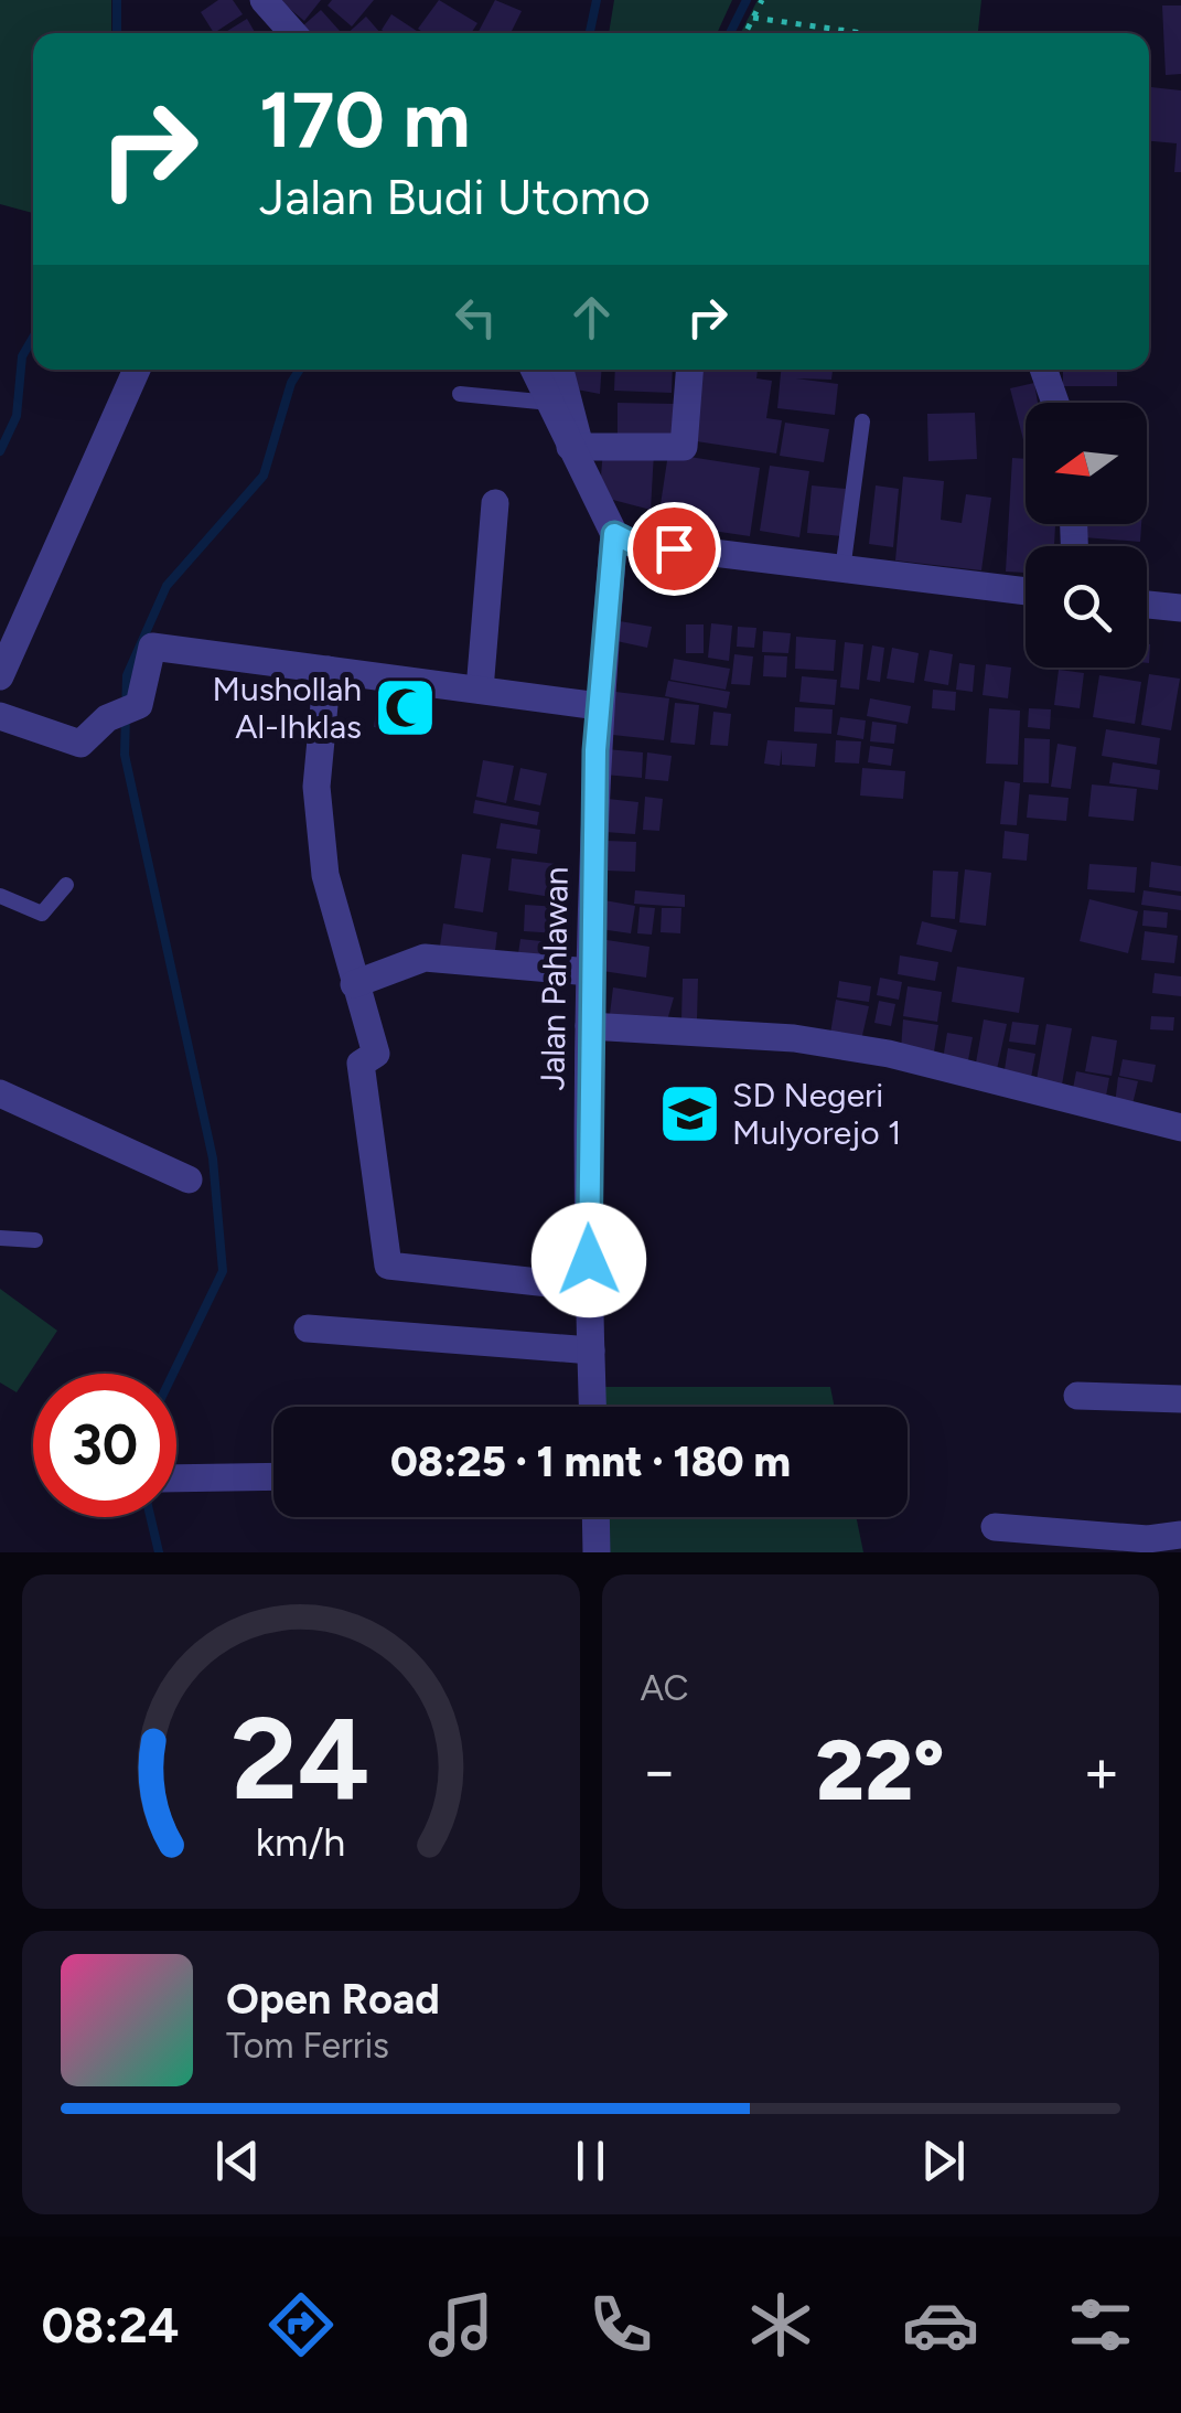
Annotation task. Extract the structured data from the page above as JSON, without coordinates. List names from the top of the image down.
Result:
{
  "streets": {
    "street": ["Jalan Pahlawan"]
  },
  "places": {
    "mosque": ["Mushollah Al-Ihklas"],
    "school or university": ["SD Negeri Mulyorejo 1"]
  },
  "north": "left",
  "page": {
    "turn": ["170 m", "Jalan Budi Utomo"],
    "limit": "30",
    "trip": "08:25 · 1 mnt · 180 m",
    "tile": "AC",
    "heat": ["−", "22°", "+"],
    "song": ["Open Road", "Tom Ferris"],
    "tabs": "08:24",
    "gauge": ["24", "km/h"]
  }
}
